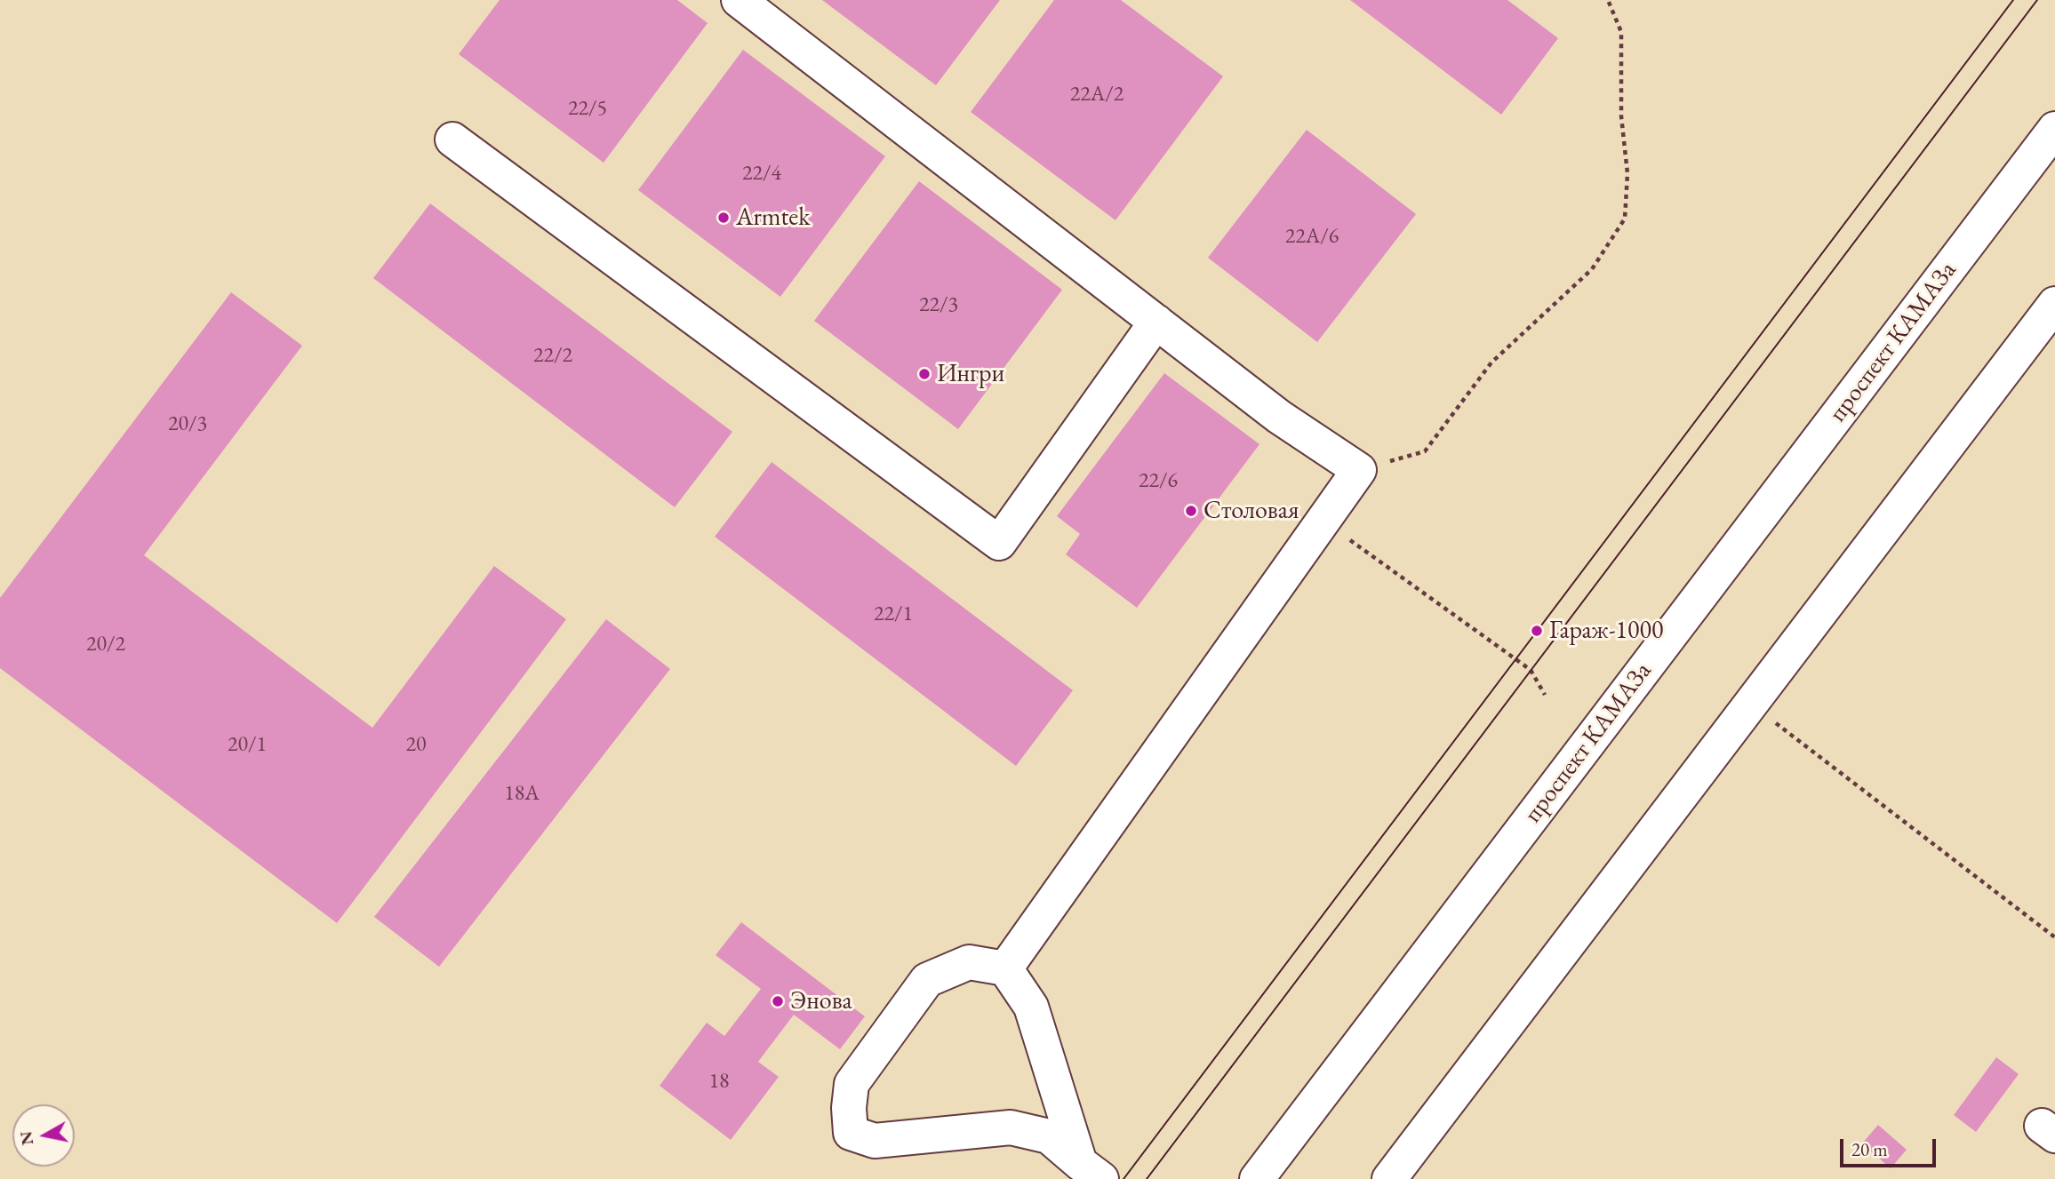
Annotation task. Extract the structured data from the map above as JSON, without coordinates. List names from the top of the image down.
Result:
{
  "streets": {
    "main road": ["проспект КАМАЗа"]
  },
  "places": [
    "Armtek",
    "Ингри",
    "Столовая",
    "Гараж-1000",
    "Энова"
  ],
  "house_numbers": [
    "22А/2",
    "22/5",
    "22/4",
    "22А/6",
    "22/3",
    "22/2",
    "20/3",
    "22/6",
    "22/1",
    "20/2",
    "20/1",
    "20",
    "18А",
    "18"
  ],
  "scale_bar": "20 m",
  "north": "left"
}
